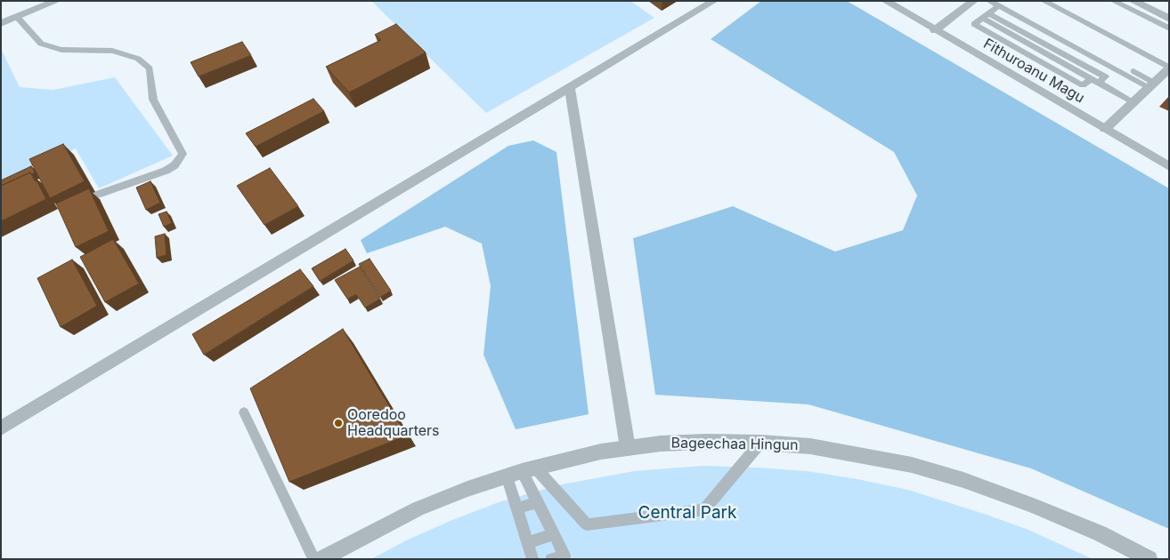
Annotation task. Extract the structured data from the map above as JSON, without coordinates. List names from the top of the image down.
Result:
{
  "streets": {
    "street": ["Fithuroanu Magu", "Bageechaa Hingun"]
  },
  "parks": ["Central Park"],
  "places": ["Ooredoo Headquarters"]
}
